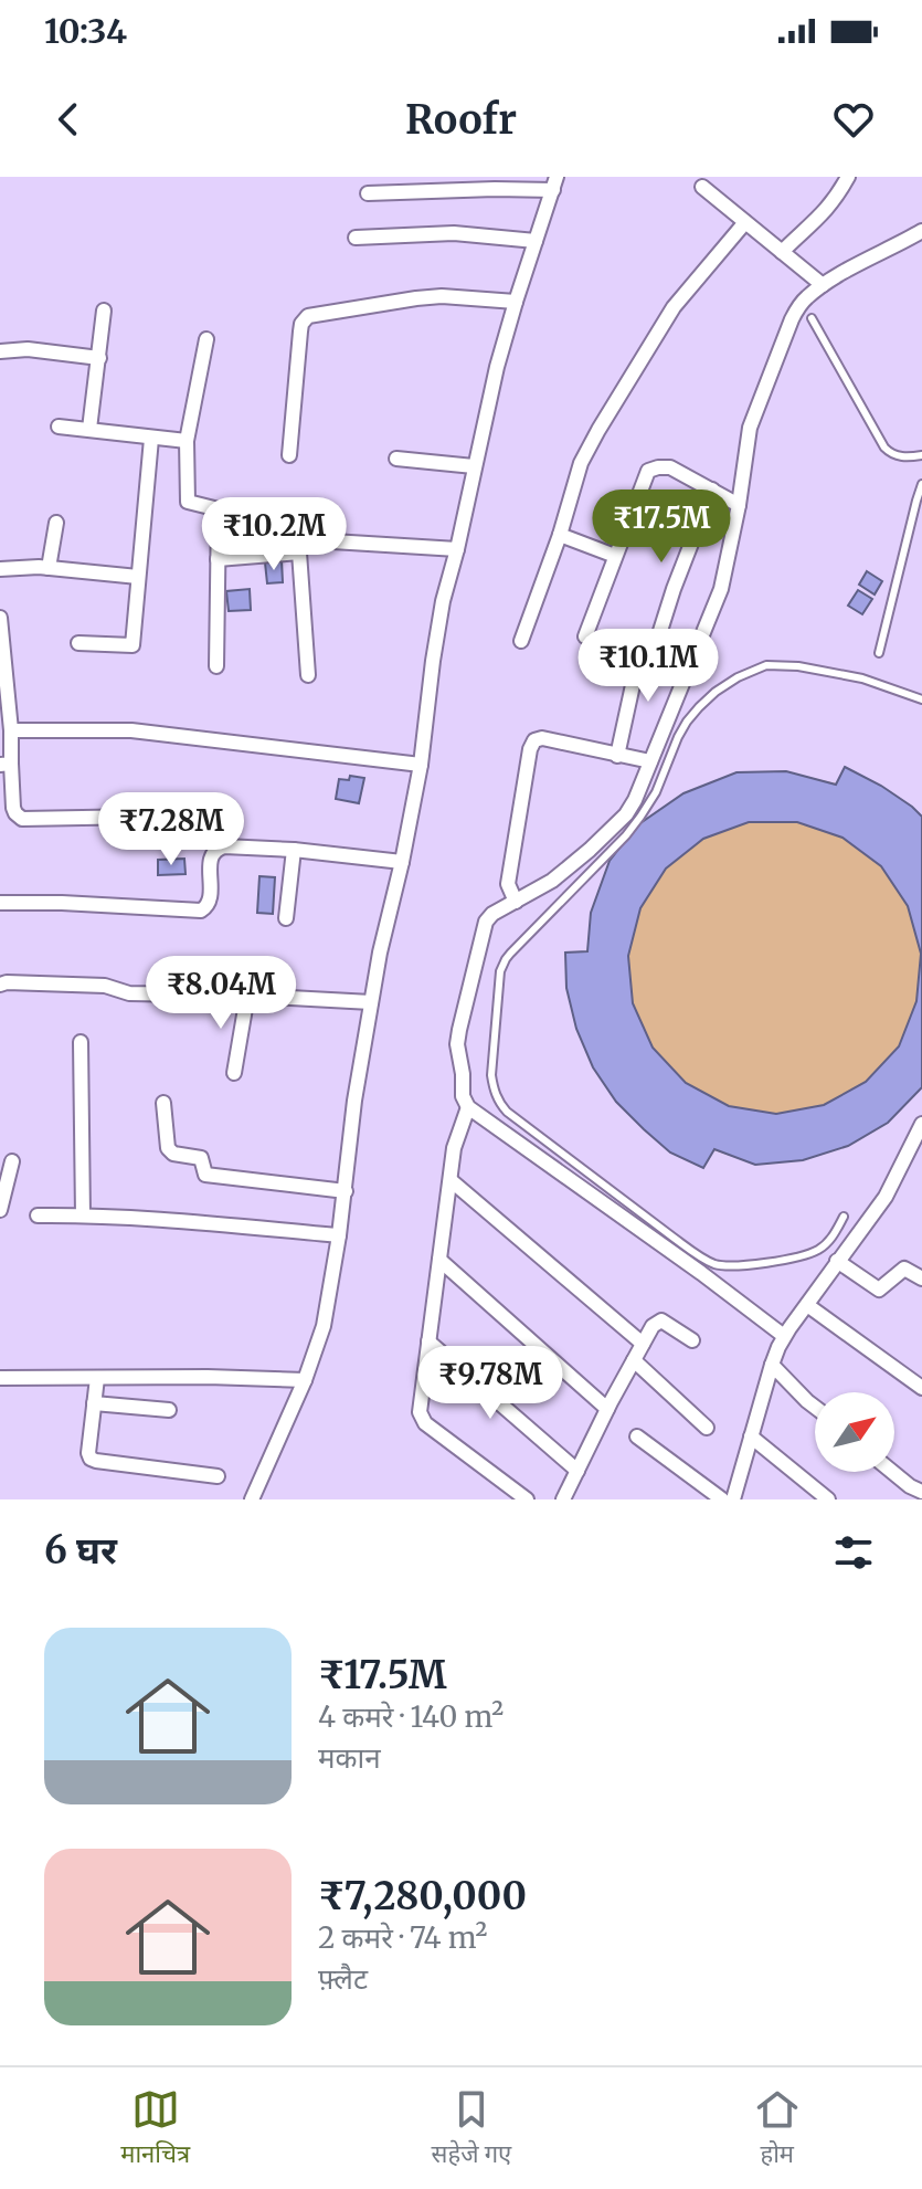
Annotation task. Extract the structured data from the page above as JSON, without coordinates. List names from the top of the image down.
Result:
{
  "north": "top right",
  "page": {
    "status": "10:34",
    "header": "Roofr",
    "price": [
      "₹17.5M",
      "₹10.2M",
      "₹10.1M",
      "₹7.28M",
      "₹8.04M",
      "₹9.78M"
    ],
    "heading": "6 घर",
    "list": [
      {
        "name": "₹17.5M",
        "note": "4 कमरे · 140 m² · मकान"
      },
      {
        "name": "₹7,280,000",
        "note": "2 कमरे · 74 m² · फ़्लैट"
      }
    ],
    "tabs": ["मानचित्र", "सहेजे गए", "होम"]
  }
}
